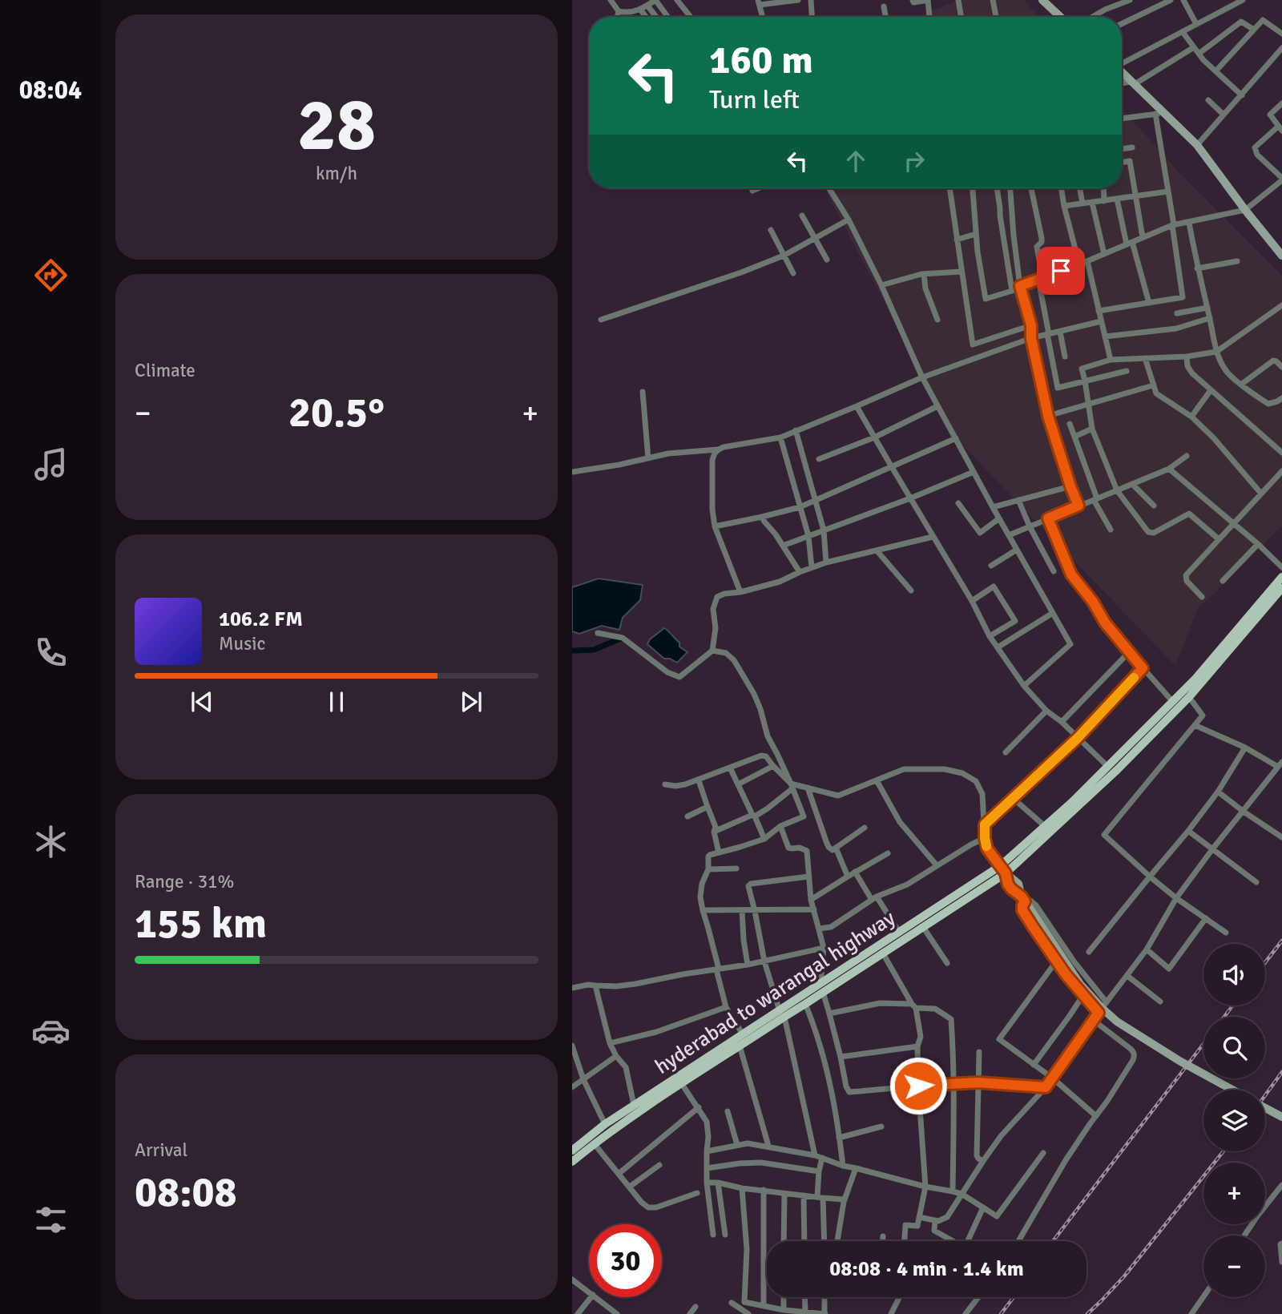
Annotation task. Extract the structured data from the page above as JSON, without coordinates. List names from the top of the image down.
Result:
{
  "streets": {
    "main road": ["hyderabad to warangal highway"]
  },
  "page": {
    "tabs": "08:04",
    "tile": [
      ["28", "km/h"],
      "Climate",
      ["Range · 31%", "155 km"],
      ["Arrival", "08:08"]
    ],
    "turn": ["160 m", "Turn left"],
    "heat": ["−", "20.5°", "+"],
    "song": ["106.2 FM", "Music"],
    "map_buttons": ["+", "−"],
    "limit": "30",
    "trip": "08:08 · 4 min · 1.4 km"
  }
}
